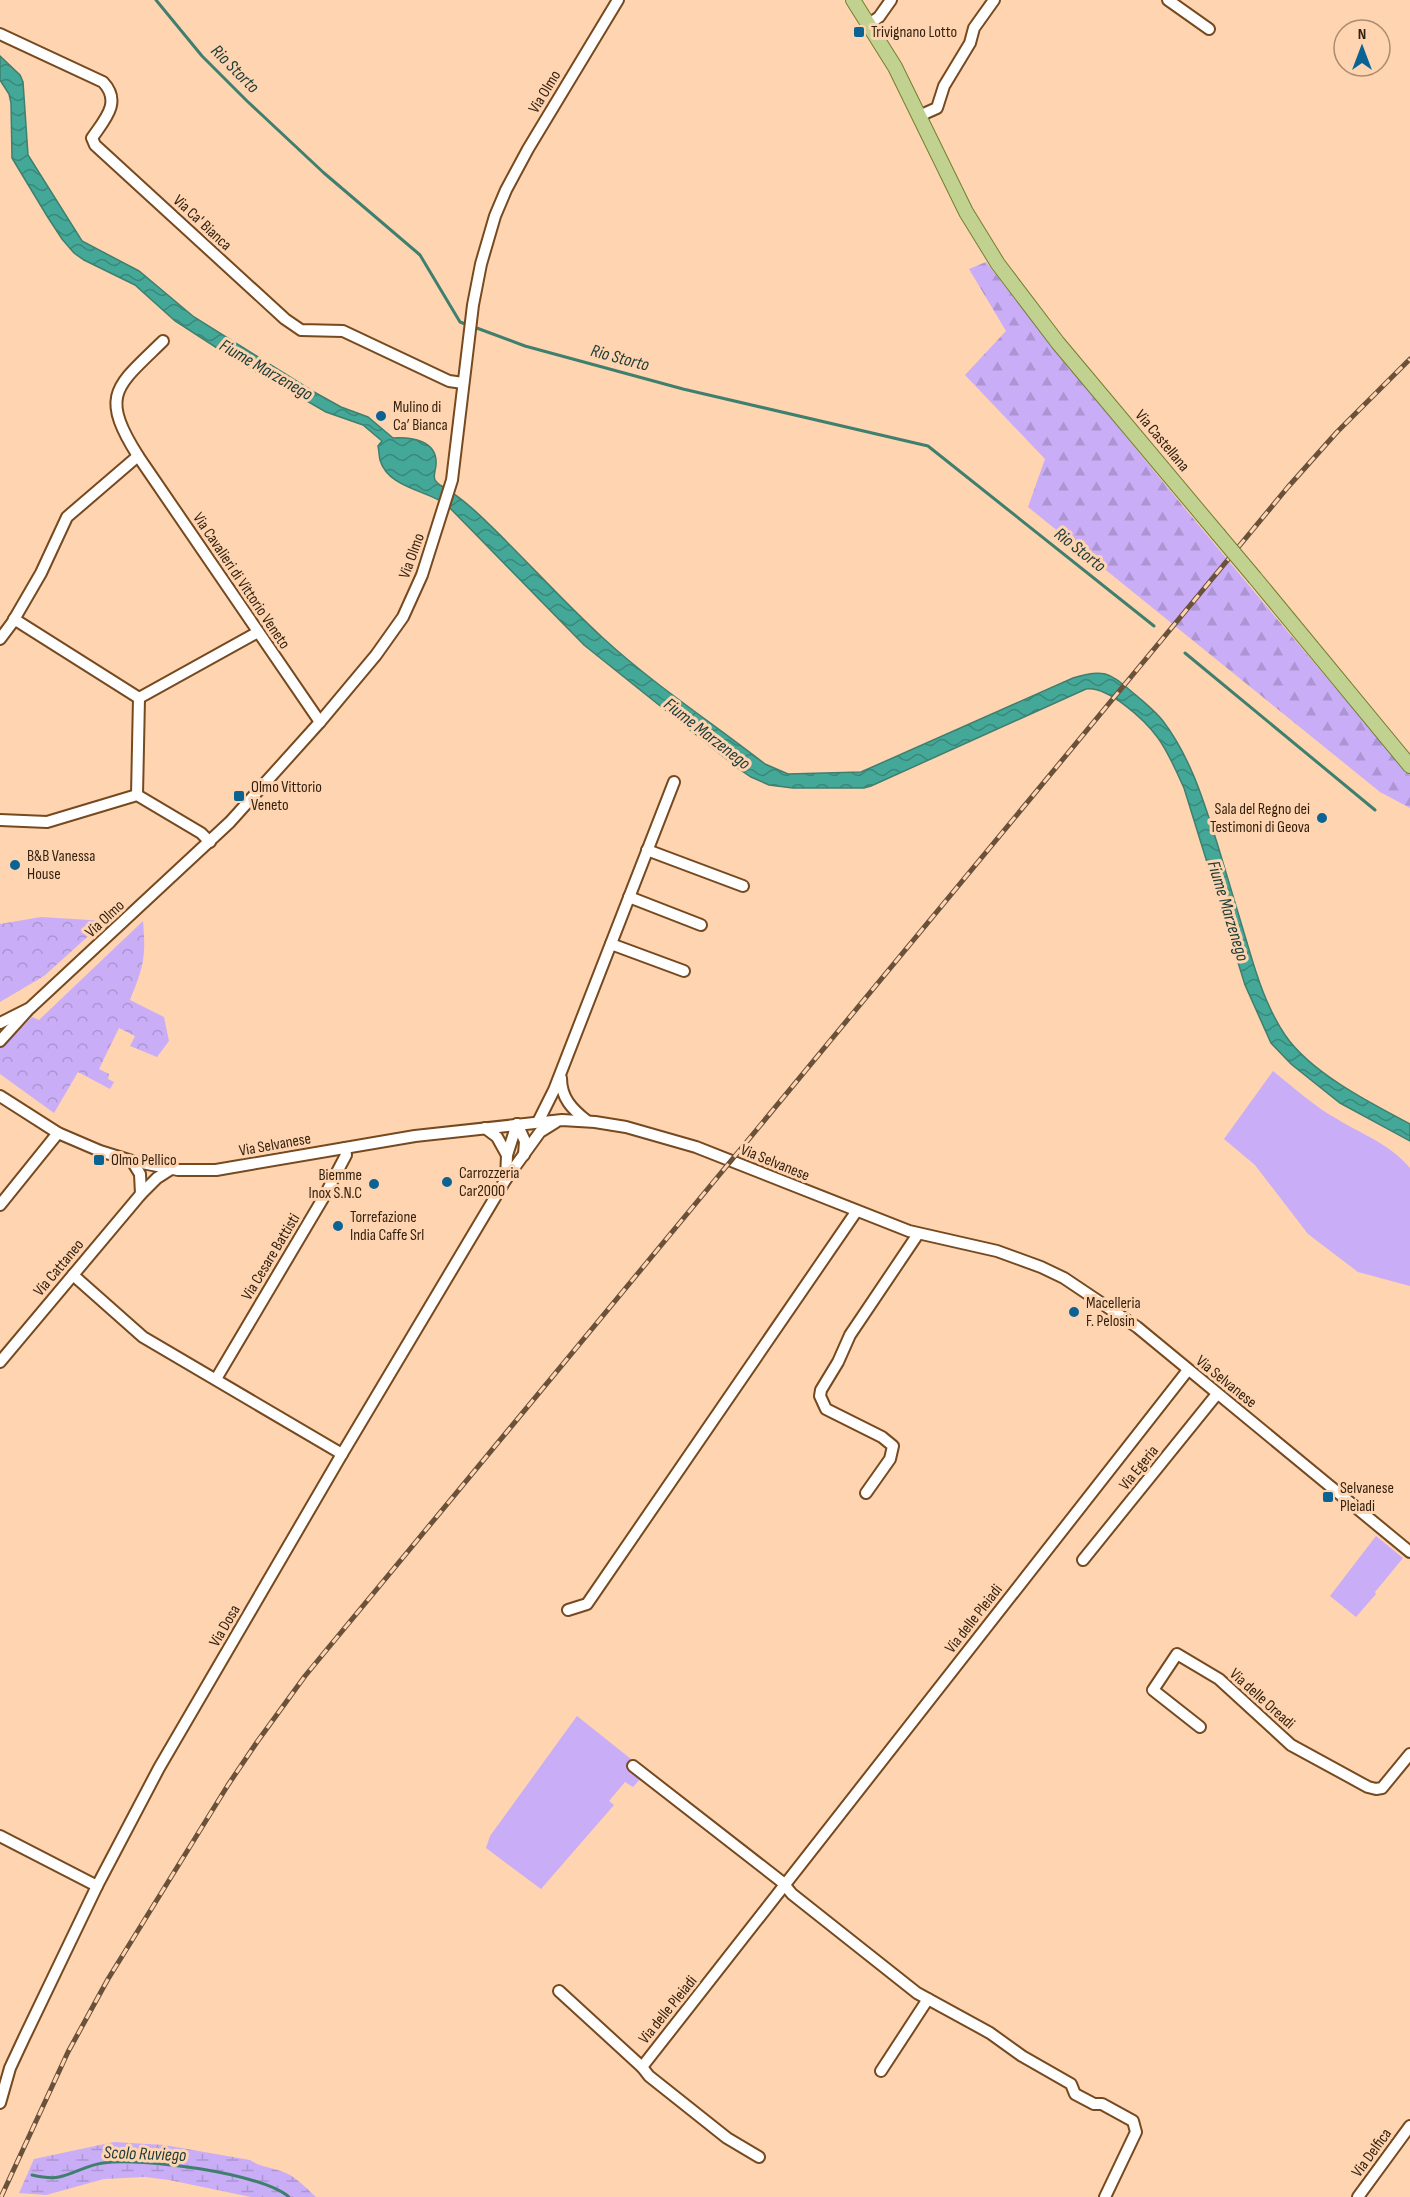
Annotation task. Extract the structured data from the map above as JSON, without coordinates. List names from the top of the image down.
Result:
{
  "streets": {
    "main road": ["Via Castellana"],
    "street": [
      "Via Olmo",
      "Via Ca' Bianca",
      "Via Cavalieri di Vittorio Veneto",
      "Via Selvanese",
      "Via Cesare Battisti",
      "Via Cattaneo",
      "Via Egeria",
      "Via delle Pleiadi",
      "Via Dosa",
      "Via delle Oreadi",
      "Via Delfica"
    ]
  },
  "crossings": [
    ["Via Olmo", "Via Ca' Bianca"],
    ["Via Olmo", "Via Cavalieri di Vittorio Veneto"],
    ["Via Selvanese", "Via Cesare Battisti"],
    ["Via Selvanese", "Via Cattaneo"],
    ["Via Selvanese", "Via Egeria"],
    ["Via Selvanese", "Via delle Pleiadi"],
    ["Via Selvanese", "Via Dosa"]
  ],
  "water": ["Rio Storto", "Fiume Marzenego", "Scolo Ruviego"],
  "places": {
    "transit": [
      "Trivignano Lotto",
      "Olmo Vittorio Veneto",
      "Olmo Pellico",
      "Selvanese Pleiadi"
    ],
    "other": [
      "Mulino di Ca’ Bianca",
      "Sala del Regno dei Testimoni di Geova",
      "B&B Vanessa House",
      "Carrozzeria Car2000",
      "Biemme Inox S.N.C",
      "Torrefazione India Caffe Srl",
      "Macelleria F. Pelosin"
    ]
  },
  "north": "top"
}
